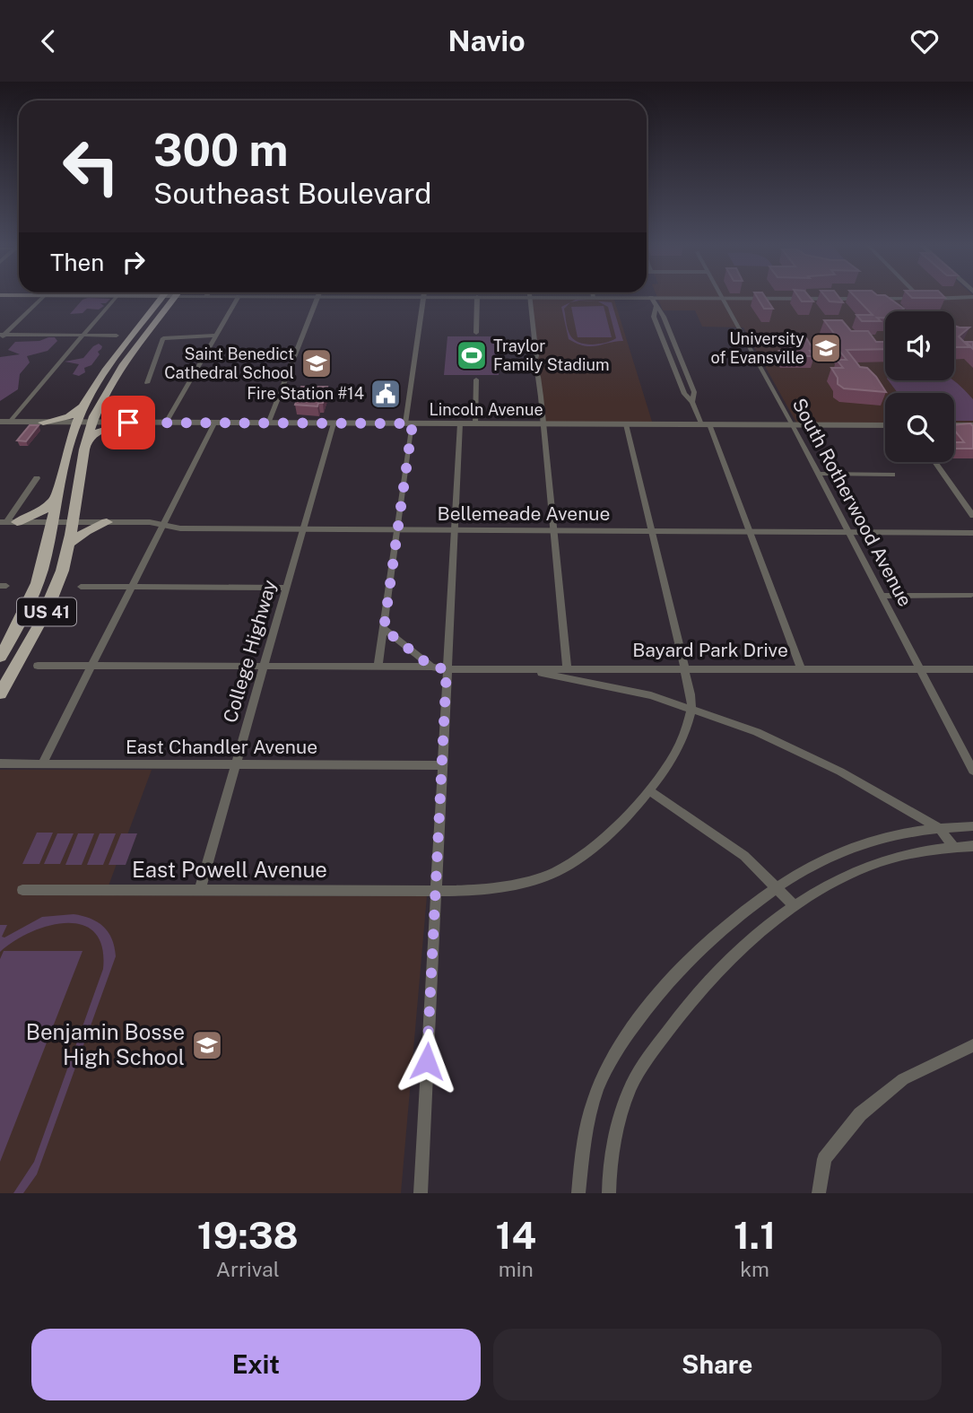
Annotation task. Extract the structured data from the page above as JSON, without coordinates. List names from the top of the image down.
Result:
{
  "streets": {
    "highway": ["US 41"],
    "street": [
      "Lincoln Avenue",
      "South Rotherwood Avenue",
      "Bellemeade Avenue",
      "Bayard Park Drive",
      "College Highway",
      "East Chandler Avenue",
      "East Powell Avenue"
    ]
  },
  "crossings": [
    ["Lincoln Avenue", "South Rotherwood Avenue"],
    ["Lincoln Avenue", "US 41"],
    ["Lincoln Avenue", "College Highway"],
    ["South Rotherwood Avenue", "Bellemeade Avenue"],
    ["South Rotherwood Avenue", "Bayard Park Drive"],
    ["Bellemeade Avenue", "US 41"],
    ["Bellemeade Avenue", "College Highway"],
    ["College Highway", "East Chandler Avenue"],
    ["College Highway", "East Powell Avenue"]
  ],
  "places": {
    "school or university": ["University of Evansville", "Saint Benedict Cathedral School", "Benjamin Bosse High School"],
    "sports": ["Traylor Family Stadium"],
    "public building": ["Fire Station #14"]
  },
  "page": {
    "header": "Navio",
    "turn": ["300 m", "Southeast Boulevard"],
    "then": "Then",
    "eta": [
      "19:38",
      "Arrival",
      "14",
      "min",
      "1.1",
      "km"
    ],
    "buttons": ["Exit", "Share"]
  }
}
